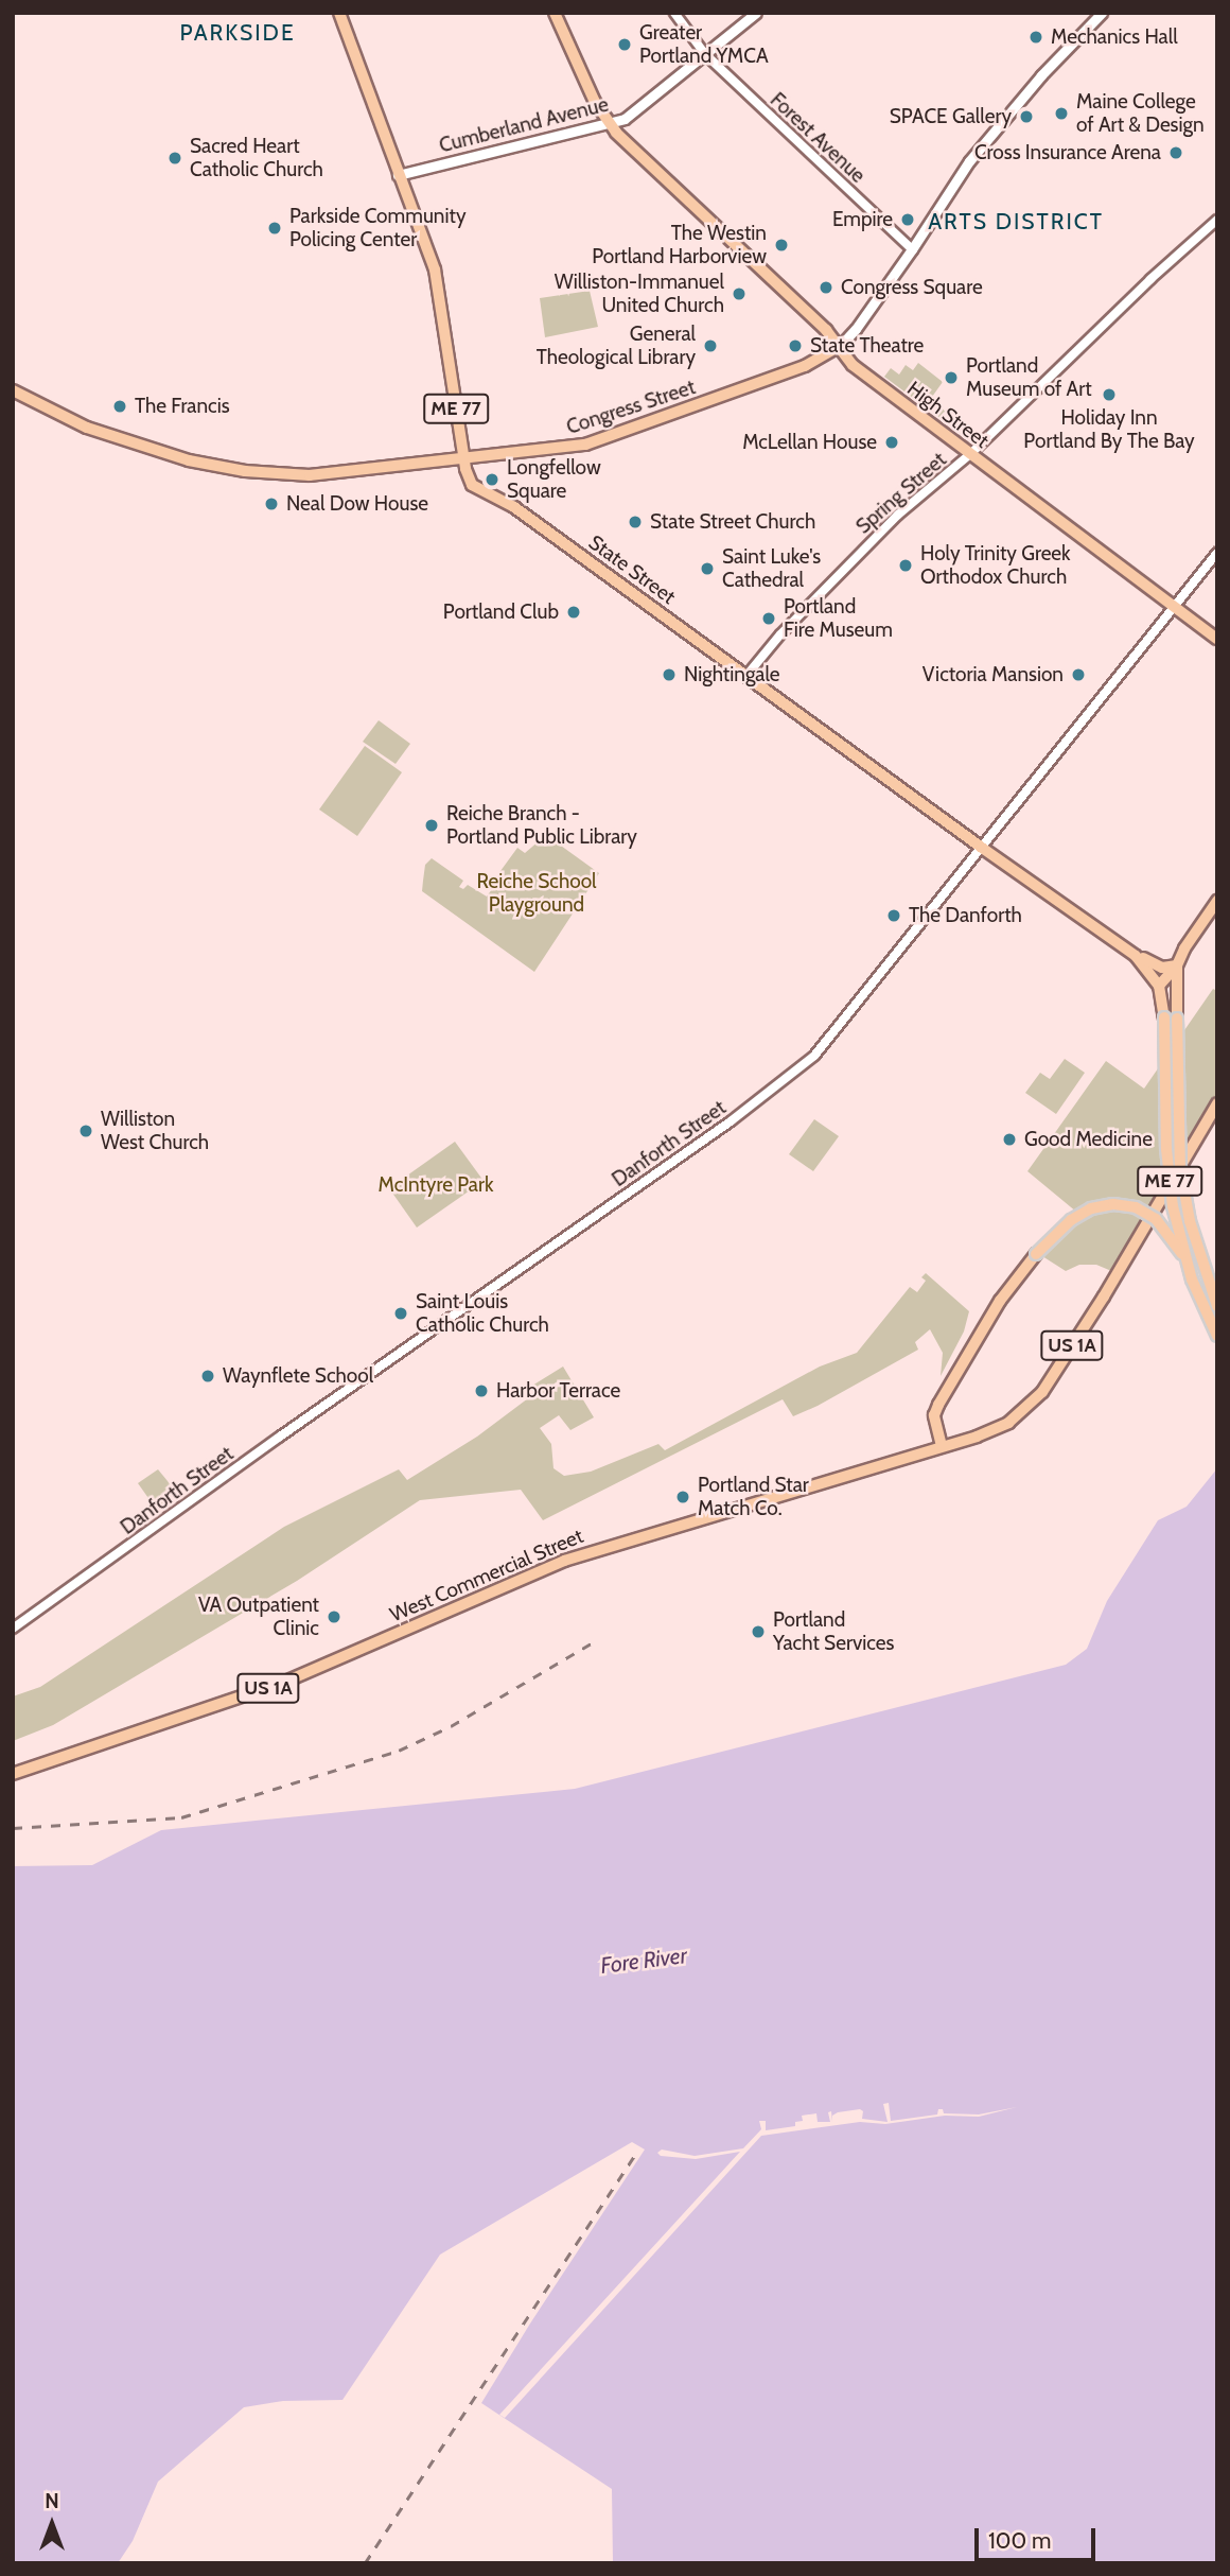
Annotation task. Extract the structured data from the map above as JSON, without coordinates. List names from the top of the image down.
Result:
{
  "streets": {
    "main road": [
      "Cumberland Avenue",
      "Congress Street",
      "ME 77",
      "High Street",
      "State Street",
      "US 1A",
      "West Commercial Street"
    ],
    "street": ["Forest Avenue", "Spring Street", "Danforth Street"]
  },
  "crossings": [
    ["Cumberland Avenue", "Forest Avenue"],
    ["Cumberland Avenue", "High Street"],
    ["Cumberland Avenue", "State Street"],
    ["Forest Avenue", "Congress Street"],
    ["Congress Street", "High Street"],
    ["Congress Street", "State Street"],
    ["ME 77", "State Street"],
    ["High Street", "Spring Street"],
    ["High Street", "Danforth Street"],
    ["Spring Street", "State Street"],
    ["State Street", "Danforth Street"]
  ],
  "districts": ["PARKSIDE", "ARTS DISTRICT"],
  "water": ["Fore River"],
  "parks": ["Reiche School Playground", "McIntyre Park"],
  "places": [
    "Mechanics Hall",
    "Greater Portland YMCA",
    "Maine College of Art & Design",
    "SPACE Gallery",
    "Cross Insurance Arena",
    "Sacred Heart Catholic Church",
    "Empire",
    "Parkside Community Policing Center",
    "The Westin Portland Harborview",
    "Congress Square",
    "Williston-Immanuel United Church",
    "General Theological Library",
    "State Theatre",
    "Portland Museum of Art",
    "Holiday Inn Portland By The Bay",
    "The Francis",
    "McLellan House",
    "Longfellow Square",
    "Neal Dow House",
    "State Street Church",
    "Holy Trinity Greek Orthodox Church",
    "Saint Luke's Cathedral",
    "Portland Club",
    "Portland Fire Museum",
    "Nightingale",
    "Victoria Mansion",
    "Reiche Branch - Portland Public Library",
    "The Danforth",
    "Williston West Church",
    "Good Medicine",
    "Saint Louis Catholic Church",
    "Waynflete School",
    "Harbor Terrace",
    "Portland Star Match Co.",
    "VA Outpatient Clinic",
    "Portland Yacht Services"
  ],
  "scale_bar": "100 m",
  "north": "top"
}
